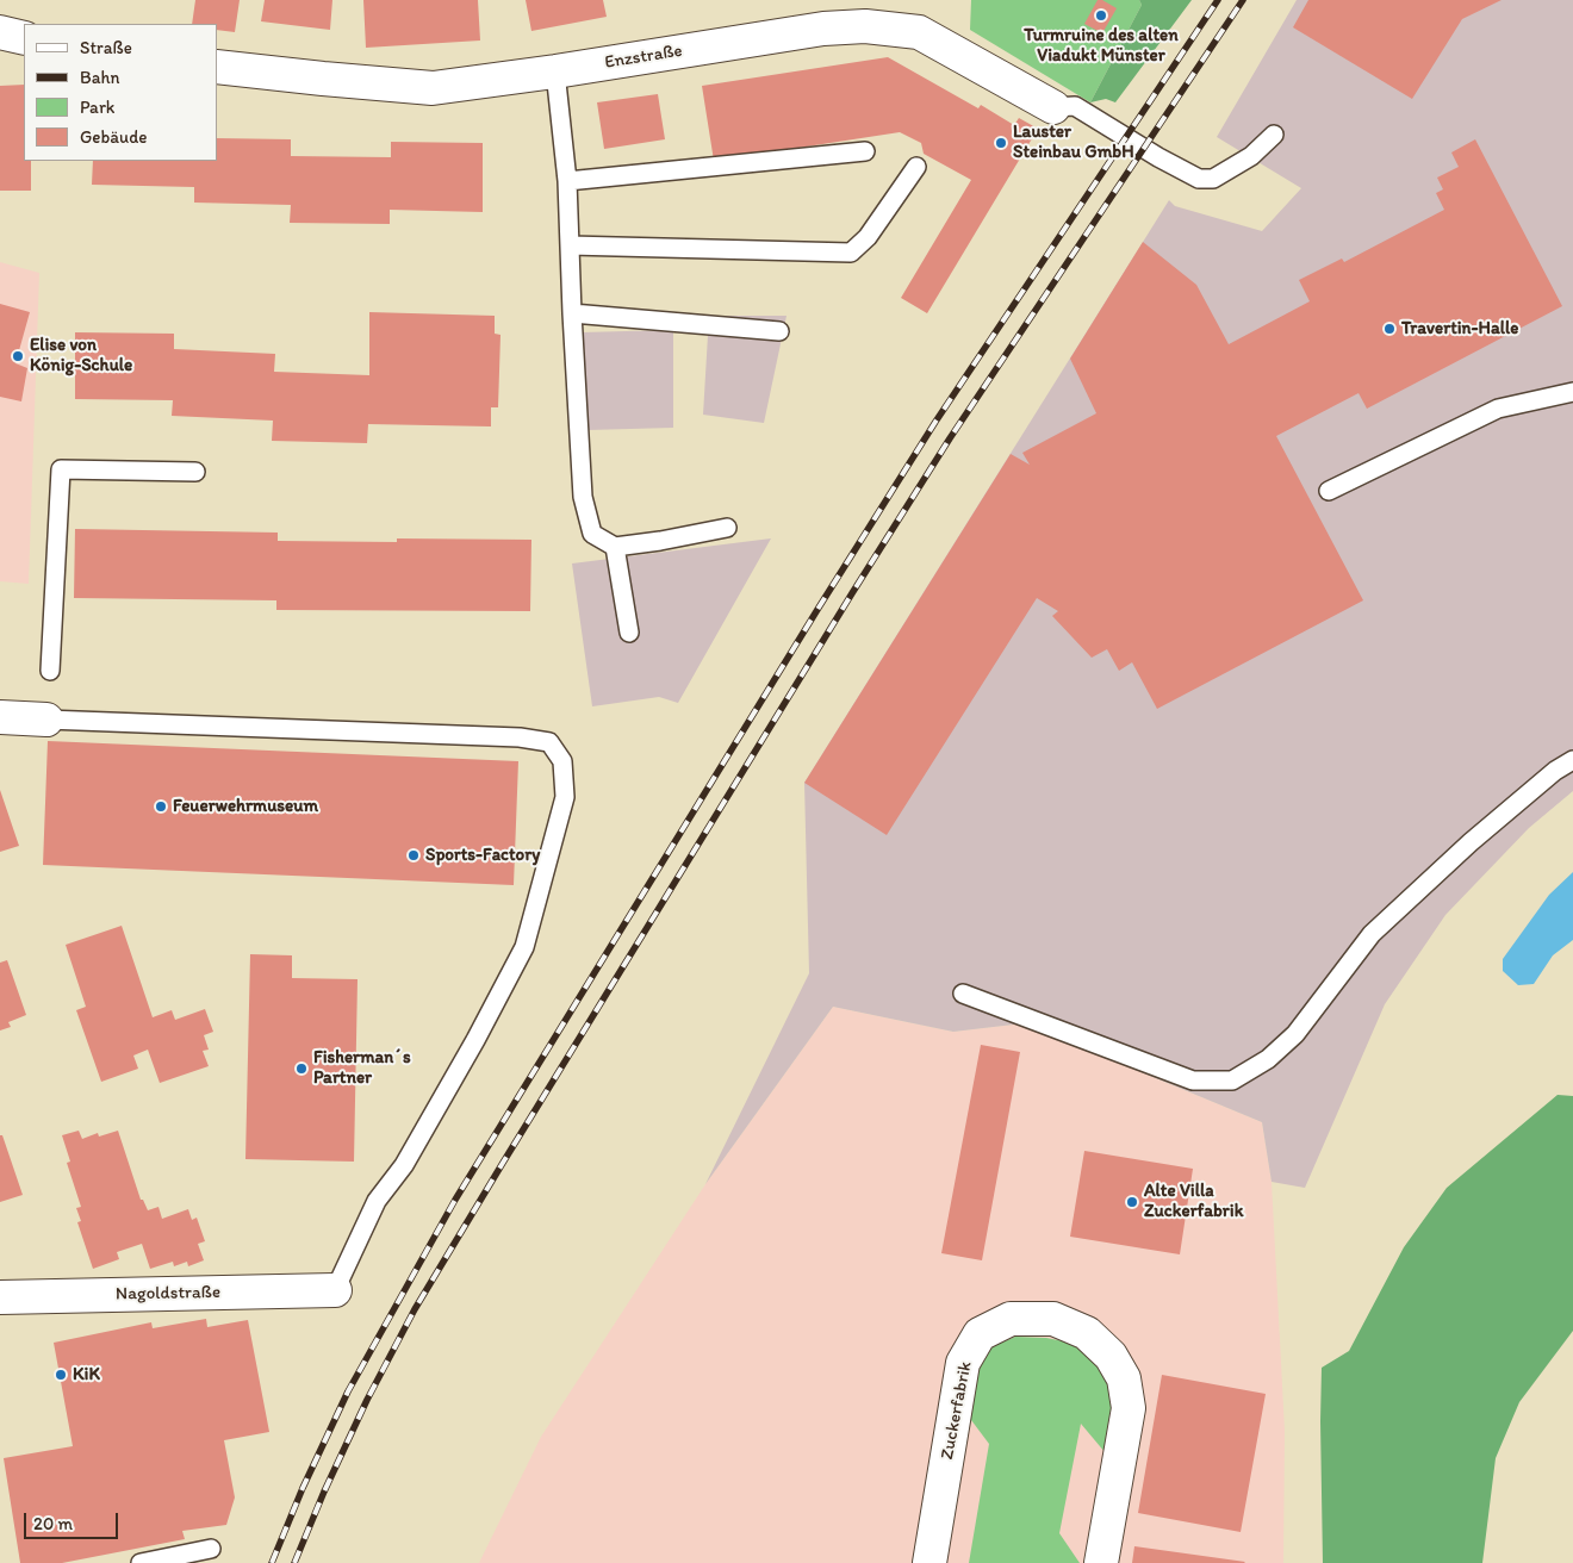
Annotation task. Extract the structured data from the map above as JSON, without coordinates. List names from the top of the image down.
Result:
{
  "streets": {
    "street": ["Enzstraße", "Nagoldstraße", "Zuckerfabrik"]
  },
  "places": [
    "Turmruine des alten Viadukt Münster",
    "Lauster Steinbau GmbH",
    "Travertin-Halle",
    "Elise von König-Schule",
    "Feuerwehrmuseum",
    "Sports-Factory",
    "Fisherman´s Partner",
    "Alte Villa Zuckerfabrik",
    "KiK"
  ],
  "legend": [
    "Straße",
    "Bahn",
    "Park",
    "Gebäude"
  ],
  "scale_bar": "20 m"
}
